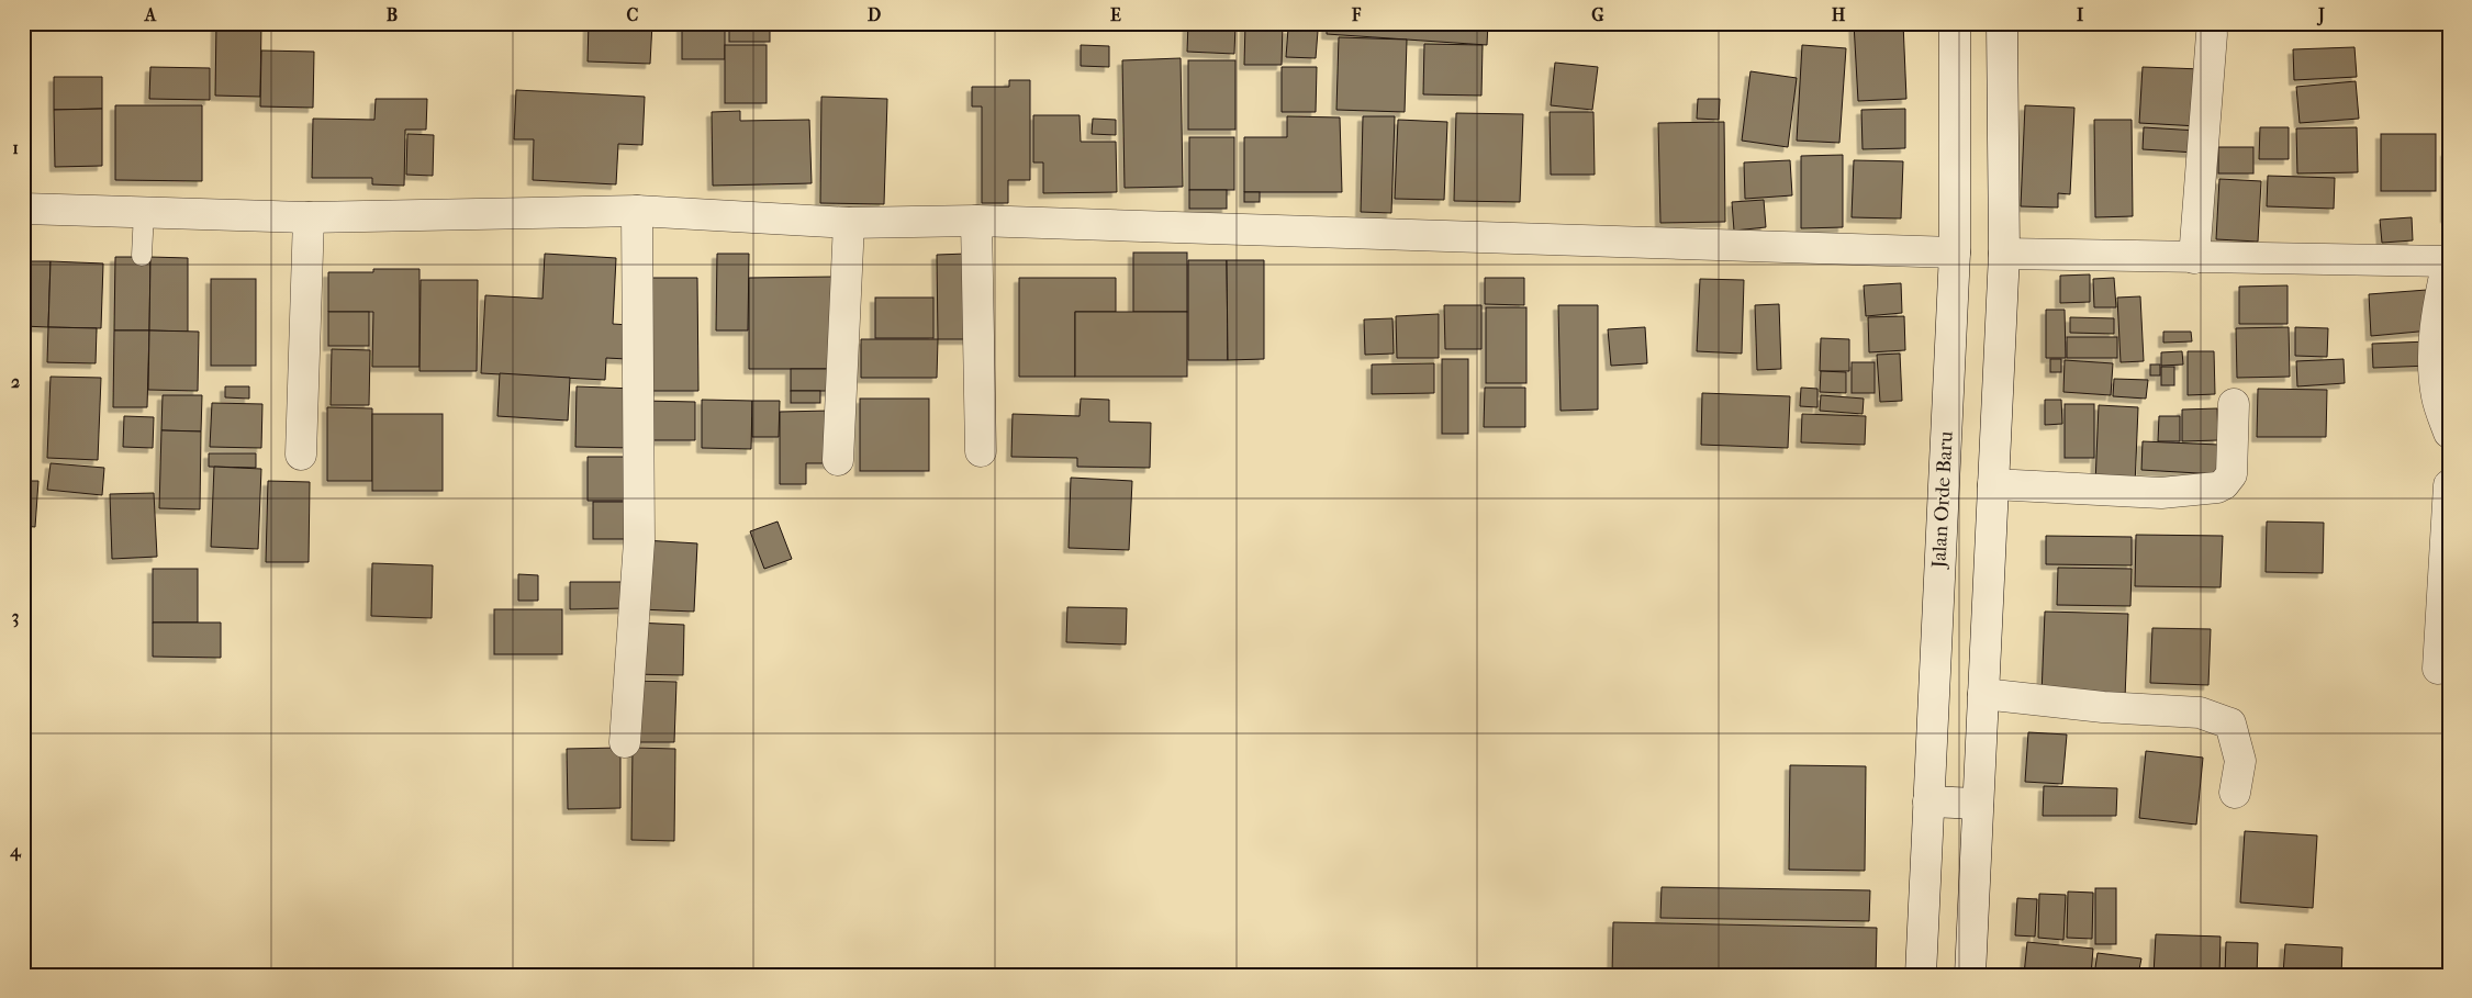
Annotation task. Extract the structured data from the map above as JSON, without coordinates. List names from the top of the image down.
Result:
{
  "streets": {
    "street": ["Jalan Orde Baru"]
  },
  "grid": {
    "columns": [
      "A",
      "B",
      "C",
      "D",
      "E",
      "F",
      "G",
      "H",
      "I",
      "J"
    ],
    "rows": [
      "1",
      "2",
      "3",
      "4"
    ]
  }
}
